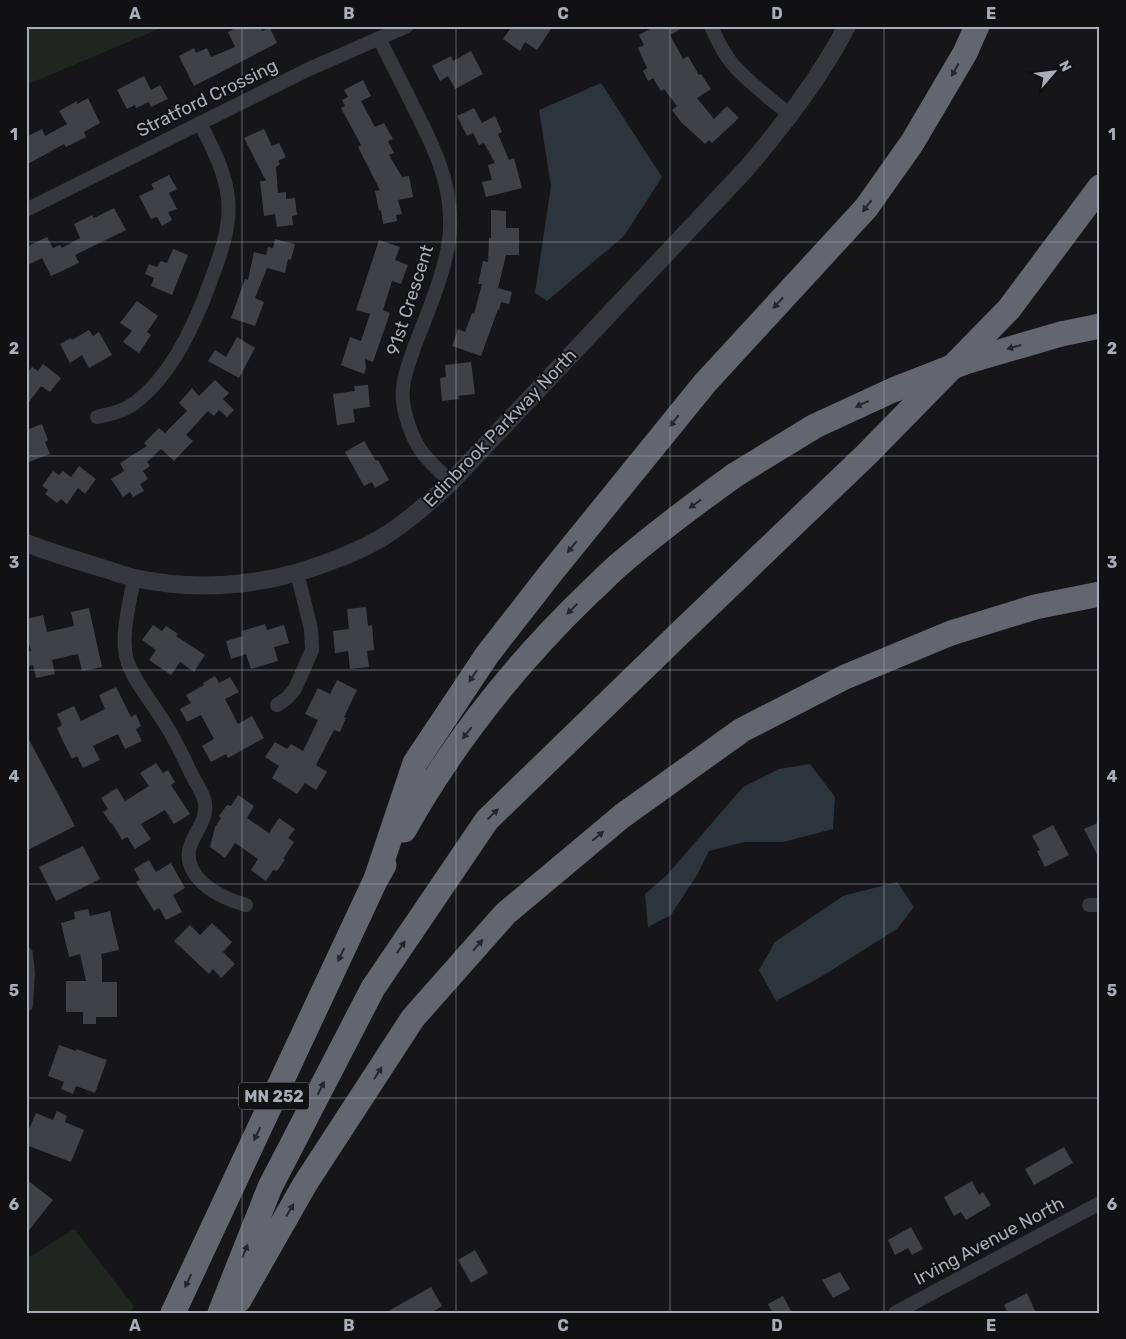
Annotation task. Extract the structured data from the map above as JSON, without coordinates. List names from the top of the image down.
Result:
{
  "streets": {
    "highway": ["MN 252"],
    "street": [
      "Stratford Crossing",
      "91st Crescent",
      "Edinbrook Parkway North",
      "Irving Avenue North"
    ]
  },
  "crossings": [
    ["Stratford Crossing", "91st Crescent"],
    ["91st Crescent", "Edinbrook Parkway North"]
  ],
  "north": "top right",
  "grid": {
    "columns": [
      "A",
      "B",
      "C",
      "D",
      "E"
    ],
    "rows": [
      "1",
      "2",
      "3",
      "4",
      "5",
      "6"
    ]
  }
}
